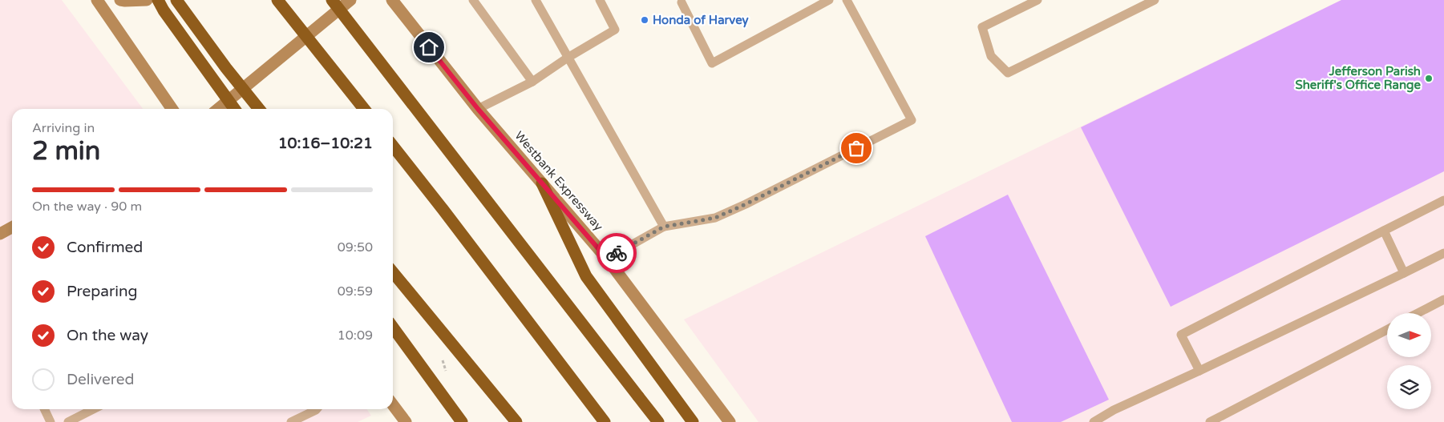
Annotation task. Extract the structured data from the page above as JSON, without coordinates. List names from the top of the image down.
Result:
{
  "streets": {
    "main road": ["Westbank Expressway"]
  },
  "places": ["Honda of Harvey", "Jefferson Parish Sheriff's Office Range"],
  "north": "right",
  "page": {
    "heading": ["2 min", "Arriving in", "10:16–10:21"],
    "bar": "On the way · 90 m",
    "list": [
      ["Confirmed", "09:50"],
      ["Preparing", "09:59"],
      ["On the way", "10:09"],
      "Delivered"
    ]
  }
}
